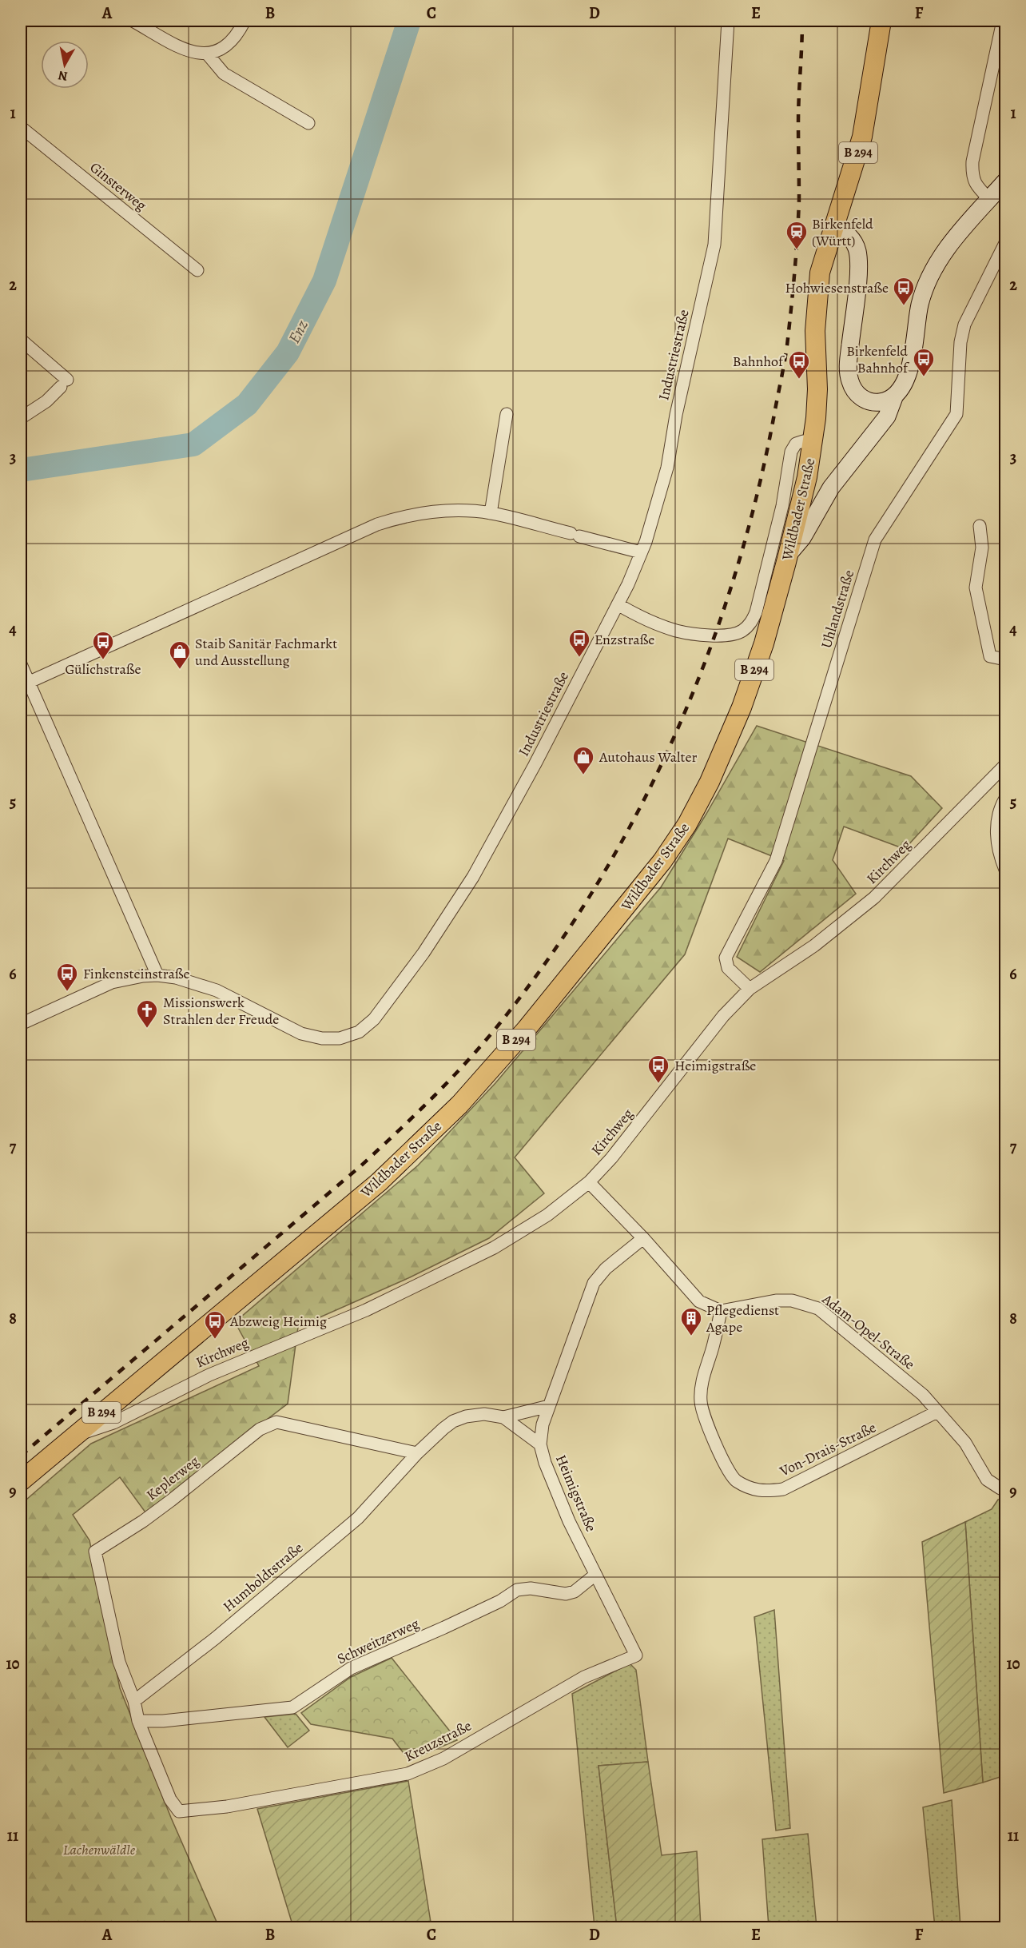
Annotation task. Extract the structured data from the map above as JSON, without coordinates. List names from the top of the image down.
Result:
{
  "streets": {
    "main road": ["B 294", "Wildbader Straße"],
    "street": [
      "Ginsterweg",
      "Industriestraße",
      "Uhlandstraße",
      "Kirchweg",
      "Adam-Opel-Straße",
      "Von-Drais-Straße",
      "Keplerweg",
      "Heimigstraße",
      "Humboldtstraße",
      "Schweitzerweg",
      "Kreuzstraße"
    ]
  },
  "crossings": [
    ["Wildbader Straße", "Kirchweg"],
    ["Uhlandstraße", "Kirchweg"],
    ["Adam-Opel-Straße", "Von-Drais-Straße"],
    ["Keplerweg", "Humboldtstraße"],
    ["Heimigstraße", "Humboldtstraße"],
    ["Heimigstraße", "Schweitzerweg"],
    ["Heimigstraße", "Kreuzstraße"],
    ["Schweitzerweg", "Kreuzstraße"]
  ],
  "water": ["Enz"],
  "parks": ["Lachenwäldle"],
  "places": {
    "station": ["Birkenfeld (Württ)"],
    "bus stop": [
      "Hohwiesenstraße",
      "Birkenfeld Bahnhof",
      "Bahnhof",
      "Enzstraße",
      "Gülichstraße",
      "Finkensteinstraße",
      "Heimigstraße",
      "Abzweig Heimig"
    ],
    "shop": ["Staib Sanitär Fachmarkt und Ausstellung", "Autohaus Walter"],
    "church": ["Missionswerk Strahlen der Freude"],
    "building": ["Pflegedienst Agape"]
  },
  "north": "bottom",
  "grid": {
    "columns": [
      "A",
      "B",
      "C",
      "D",
      "E",
      "F"
    ],
    "rows": [
      "1",
      "2",
      "3",
      "4",
      "5",
      "6",
      "7",
      "8",
      "9",
      "10",
      "11"
    ]
  }
}
